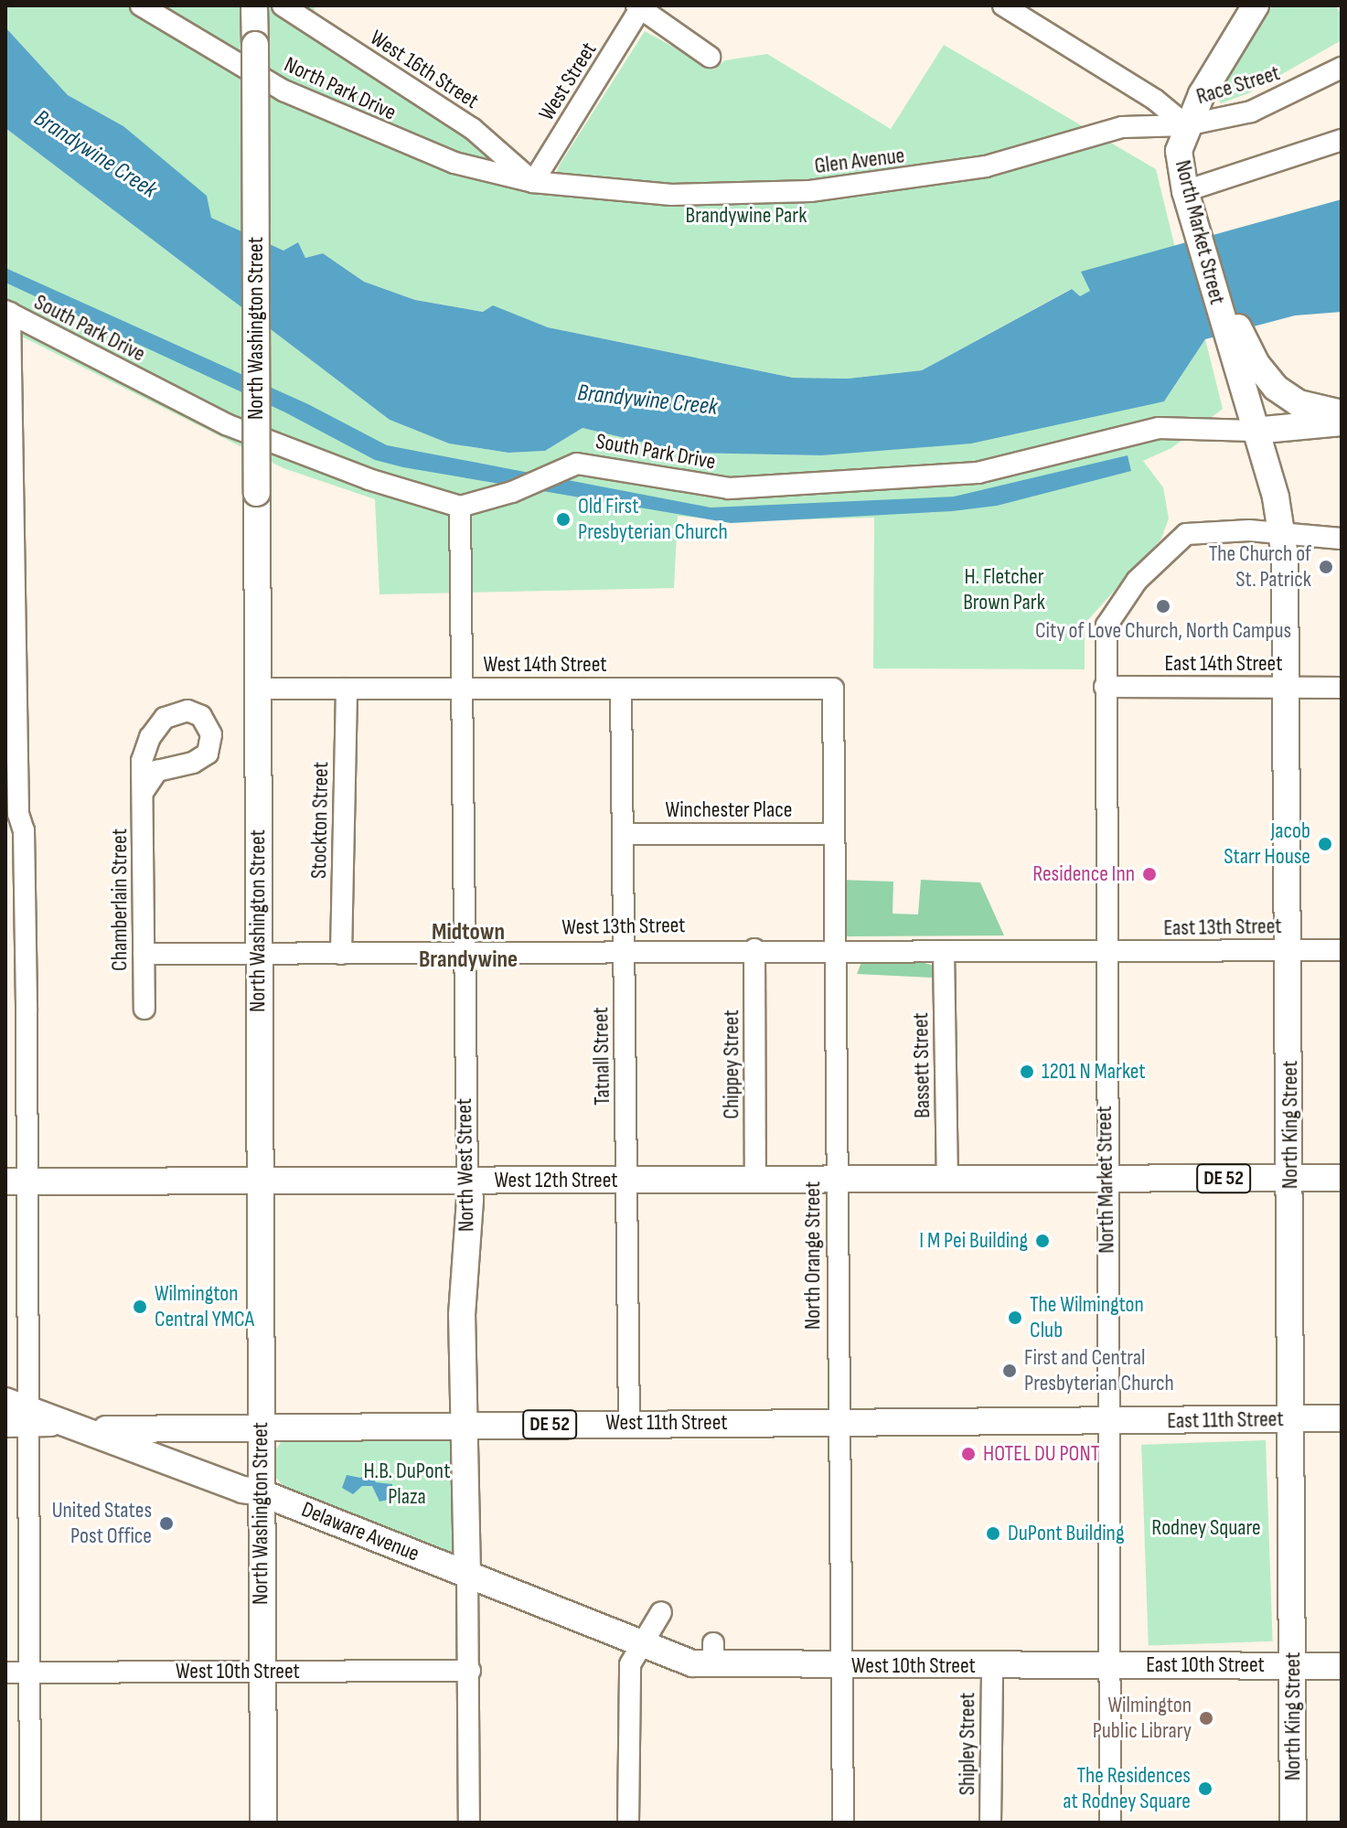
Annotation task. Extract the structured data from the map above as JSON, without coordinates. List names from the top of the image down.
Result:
{
  "streets": {
    "main road": [
      "North Market Street",
      "North Washington Street",
      "North King Street",
      "North West Street",
      "DE 52",
      "West 12th Street",
      "East 11th Street",
      "West 11th Street",
      "Delaware Avenue",
      "East 10th Street",
      "West 10th Street"
    ],
    "street": [
      "West 16th Street",
      "West Street",
      "Race Street",
      "North Park Drive",
      "Glen Avenue",
      "South Park Drive",
      "East 14th Street",
      "West 14th Street",
      "Winchester Place",
      "Stockton Street",
      "Chamberlain Street",
      "West 13th Street",
      "East 13th Street",
      "Tatnall Street",
      "Chippey Street",
      "Bassett Street",
      "North Orange Street",
      "Shipley Street"
    ]
  },
  "crossings": [
    ["West 16th Street", "West Street"],
    ["West 16th Street", "North Park Drive"],
    ["West 16th Street", "Glen Avenue"],
    ["West 16th Street", "North Washington Street"],
    ["West Street", "North Park Drive"],
    ["West Street", "Glen Avenue"],
    ["Race Street", "Glen Avenue"],
    ["Race Street", "North Market Street"],
    ["North Park Drive", "Glen Avenue"],
    ["Glen Avenue", "North Market Street"],
    ["North Market Street", "South Park Drive"],
    ["North Market Street", "East 14th Street"],
    ["North Market Street", "West 13th Street"],
    ["North Market Street", "East 13th Street"],
    ["North Market Street", "North King Street"],
    ["North Market Street", "DE 52"],
    ["North Market Street", "West 12th Street"],
    ["North Market Street", "East 11th Street"],
    ["North Market Street", "West 11th Street"],
    ["North Market Street", "East 10th Street"],
    ["North Market Street", "West 10th Street"],
    ["South Park Drive", "North King Street"],
    ["South Park Drive", "North West Street"],
    ["North Washington Street", "West 14th Street"],
    ["North Washington Street", "West 13th Street"],
    ["North Washington Street", "West 12th Street"],
    ["North Washington Street", "West 11th Street"],
    ["North Washington Street", "Delaware Avenue"],
    ["North Washington Street", "West 10th Street"],
    ["East 14th Street", "North King Street"],
    ["West 14th Street", "Stockton Street"],
    ["West 14th Street", "Tatnall Street"],
    ["West 14th Street", "North West Street"],
    ["West 14th Street", "North Orange Street"],
    ["Winchester Place", "Tatnall Street"],
    ["Winchester Place", "North Orange Street"],
    ["Stockton Street", "West 13th Street"],
    ["Chamberlain Street", "West 13th Street"],
    ["West 13th Street", "East 13th Street"],
    ["West 13th Street", "Tatnall Street"],
    ["West 13th Street", "Chippey Street"],
    ["West 13th Street", "Bassett Street"],
    ["West 13th Street", "North West Street"],
    ["West 13th Street", "North Orange Street"],
    ["East 13th Street", "North King Street"],
    ["Tatnall Street", "West 12th Street"],
    ["Tatnall Street", "West 11th Street"],
    ["Chippey Street", "West 12th Street"],
    ["Bassett Street", "West 12th Street"],
    ["North King Street", "DE 52"],
    ["North King Street", "East 11th Street"],
    ["North King Street", "East 10th Street"],
    ["North West Street", "West 12th Street"],
    ["North West Street", "West 11th Street"],
    ["North West Street", "Delaware Avenue"],
    ["North West Street", "West 10th Street"],
    ["DE 52", "West 12th Street"],
    ["West 12th Street", "North Orange Street"],
    ["North Orange Street", "West 11th Street"],
    ["North Orange Street", "West 10th Street"],
    ["East 11th Street", "West 11th Street"],
    ["West 11th Street", "Delaware Avenue"],
    ["Delaware Avenue", "West 10th Street"],
    ["East 10th Street", "West 10th Street"],
    ["West 10th Street", "Shipley Street"]
  ],
  "districts": ["Midtown Brandywine"],
  "water": ["Brandywine Creek"],
  "parks": [
    "Brandywine Park",
    "H. Fletcher Brown Park",
    "H.B. DuPont Plaza",
    "Rodney Square"
  ],
  "places": [
    "Old First Presbyterian Church",
    "The Church of St. Patrick",
    "City of Love Church, North Campus",
    "Jacob Starr House",
    "Residence Inn",
    "1201 N Market",
    "I M Pei Building",
    "Wilmington Central YMCA",
    "The Wilmington Club",
    "First and Central Presbyterian Church",
    "HOTEL DU PONT",
    "United States Post Office",
    "DuPont Building",
    "Wilmington Public Library",
    "The Residences at Rodney Square"
  ]
}
